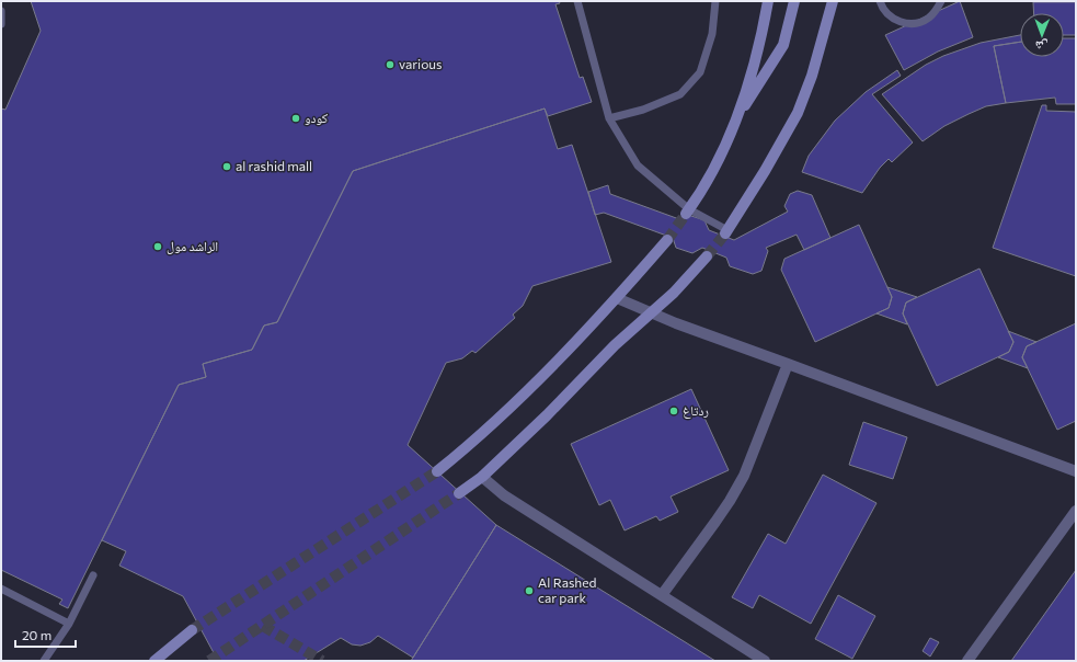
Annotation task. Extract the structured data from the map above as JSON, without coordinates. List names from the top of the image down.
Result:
{
  "places": [
    "various",
    "كودو",
    "al rashid mall",
    "الراشد مول",
    "ردتاغ",
    "Al Rashed car park"
  ],
  "scale_bar": "20 m",
  "north": "bottom"
}
